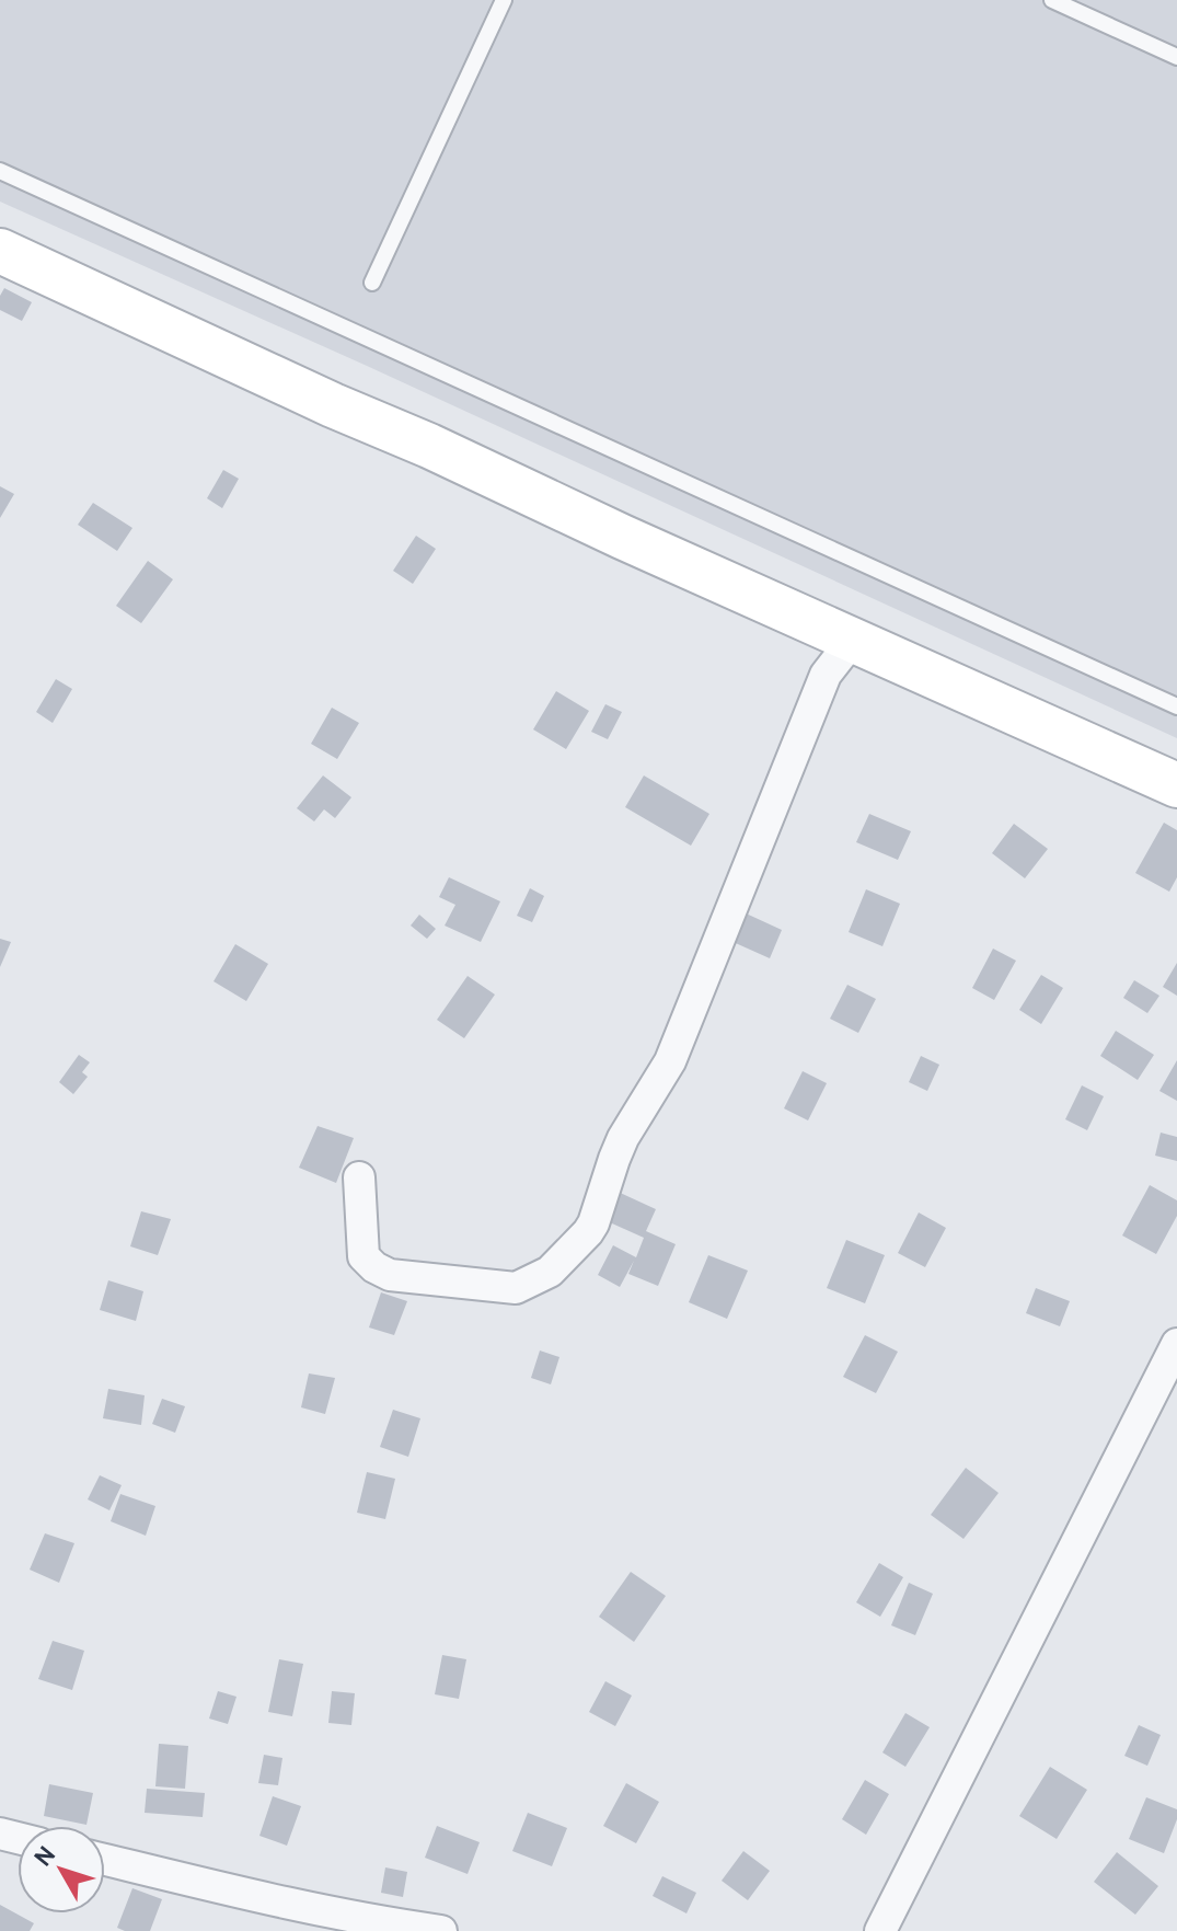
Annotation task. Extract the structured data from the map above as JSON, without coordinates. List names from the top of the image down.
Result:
{
  "north": "top left"
}
